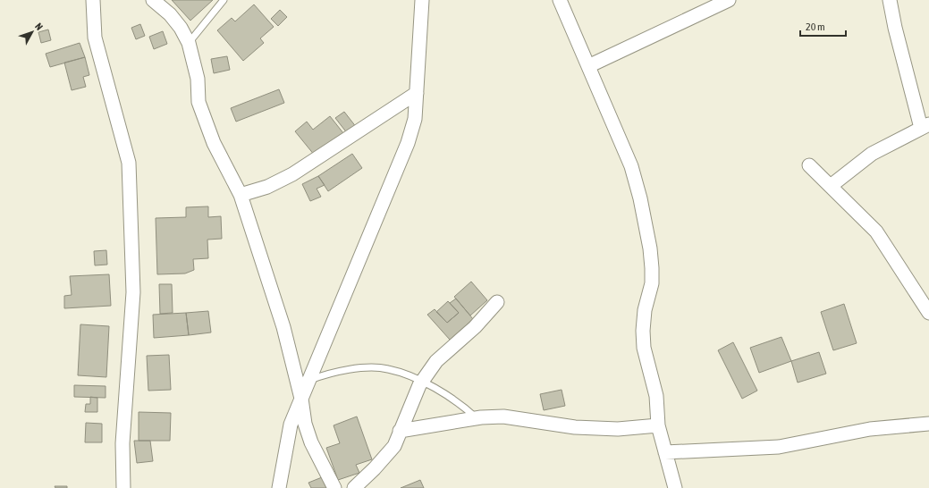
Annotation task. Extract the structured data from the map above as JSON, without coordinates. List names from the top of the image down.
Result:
{
  "scale_bar": "20 m",
  "north": "top right"
}
